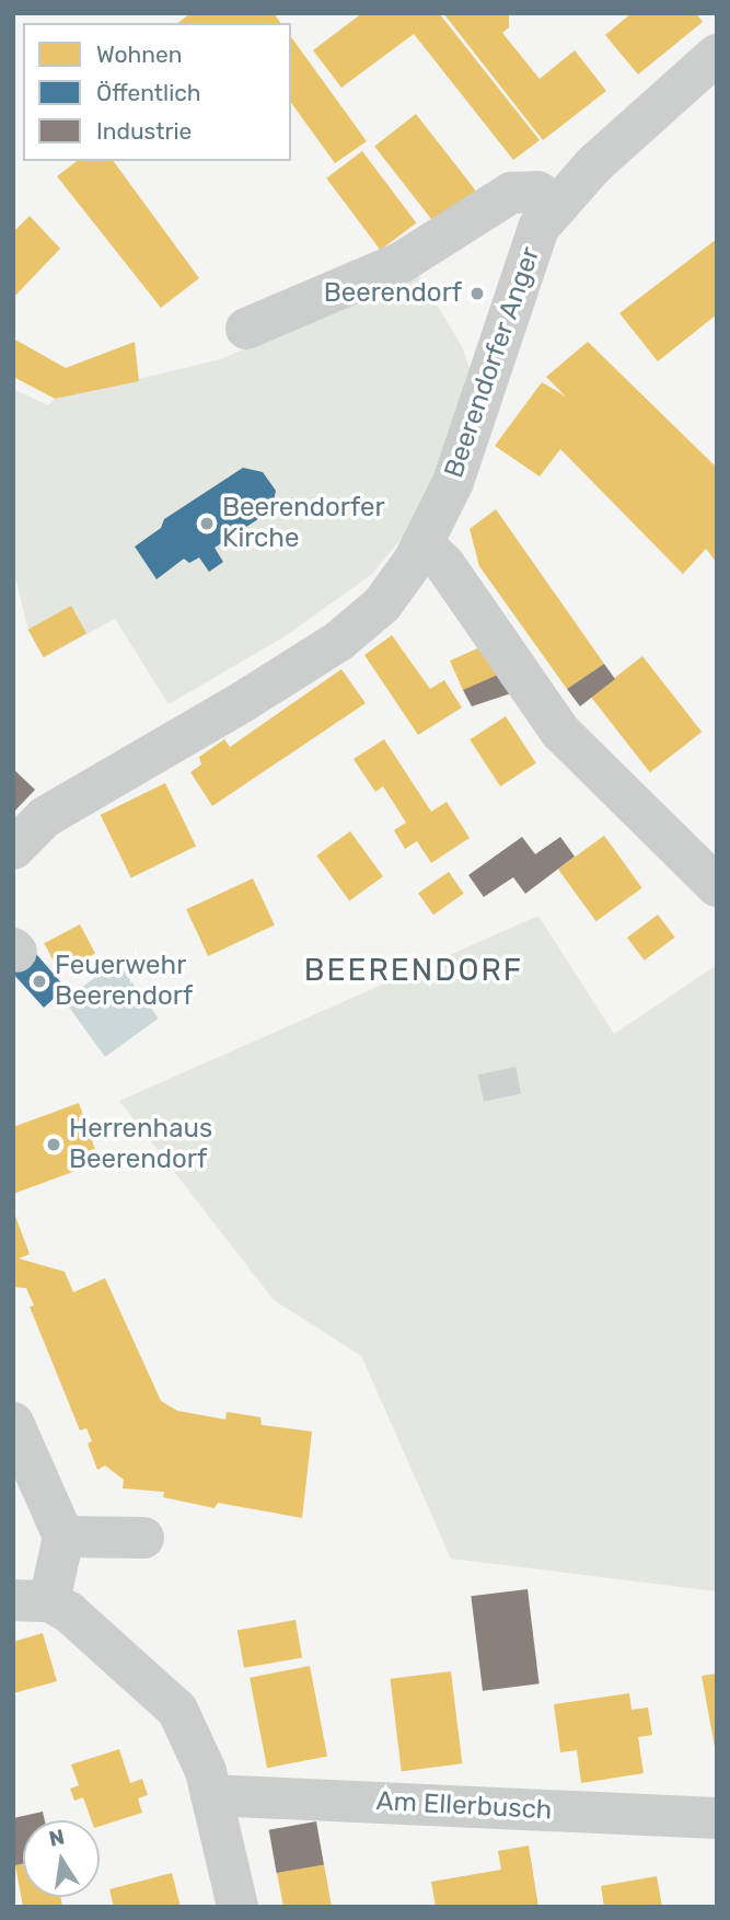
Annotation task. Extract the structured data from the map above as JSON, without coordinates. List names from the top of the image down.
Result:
{
  "streets": {
    "street": ["Beerendorfer Anger", "Am Ellerbusch"]
  },
  "districts": ["BEERENDORF"],
  "places": [
    "Beerendorf",
    "Beerendorfer Kirche",
    "Feuerwehr Beerendorf",
    "Herrenhaus Beerendorf"
  ],
  "legend": ["Wohnen", "Öffentlich", "Industrie"],
  "north": "top"
}
